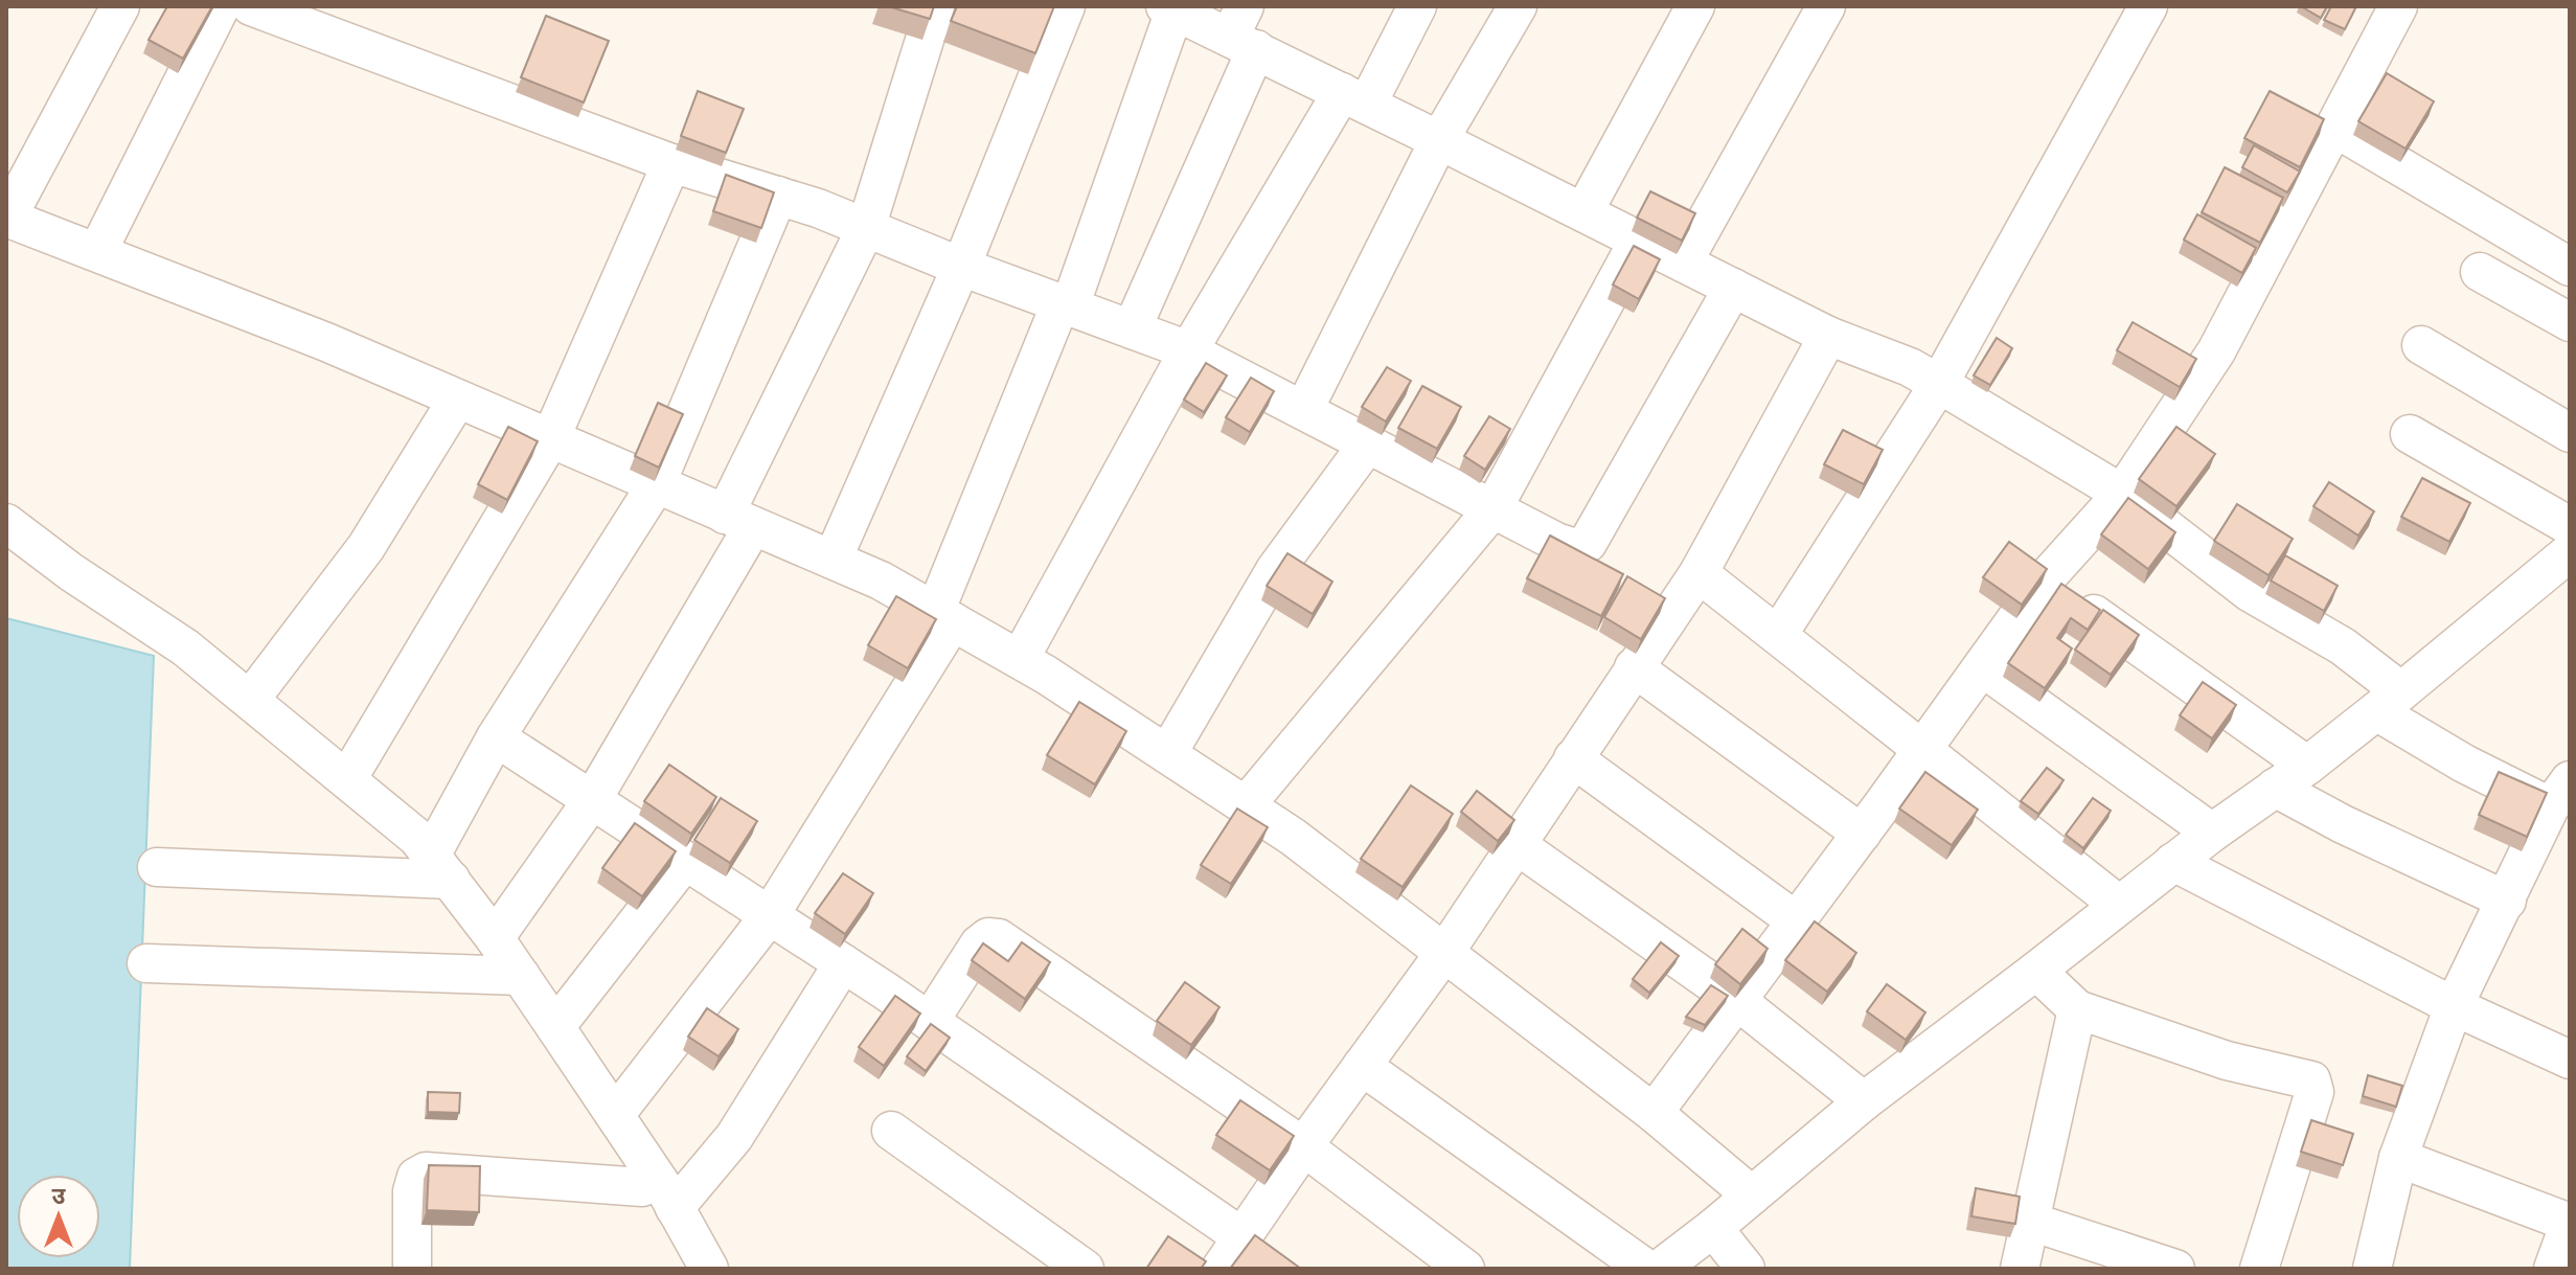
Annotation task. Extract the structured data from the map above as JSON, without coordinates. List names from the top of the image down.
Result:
{
  "north": "top"
}
